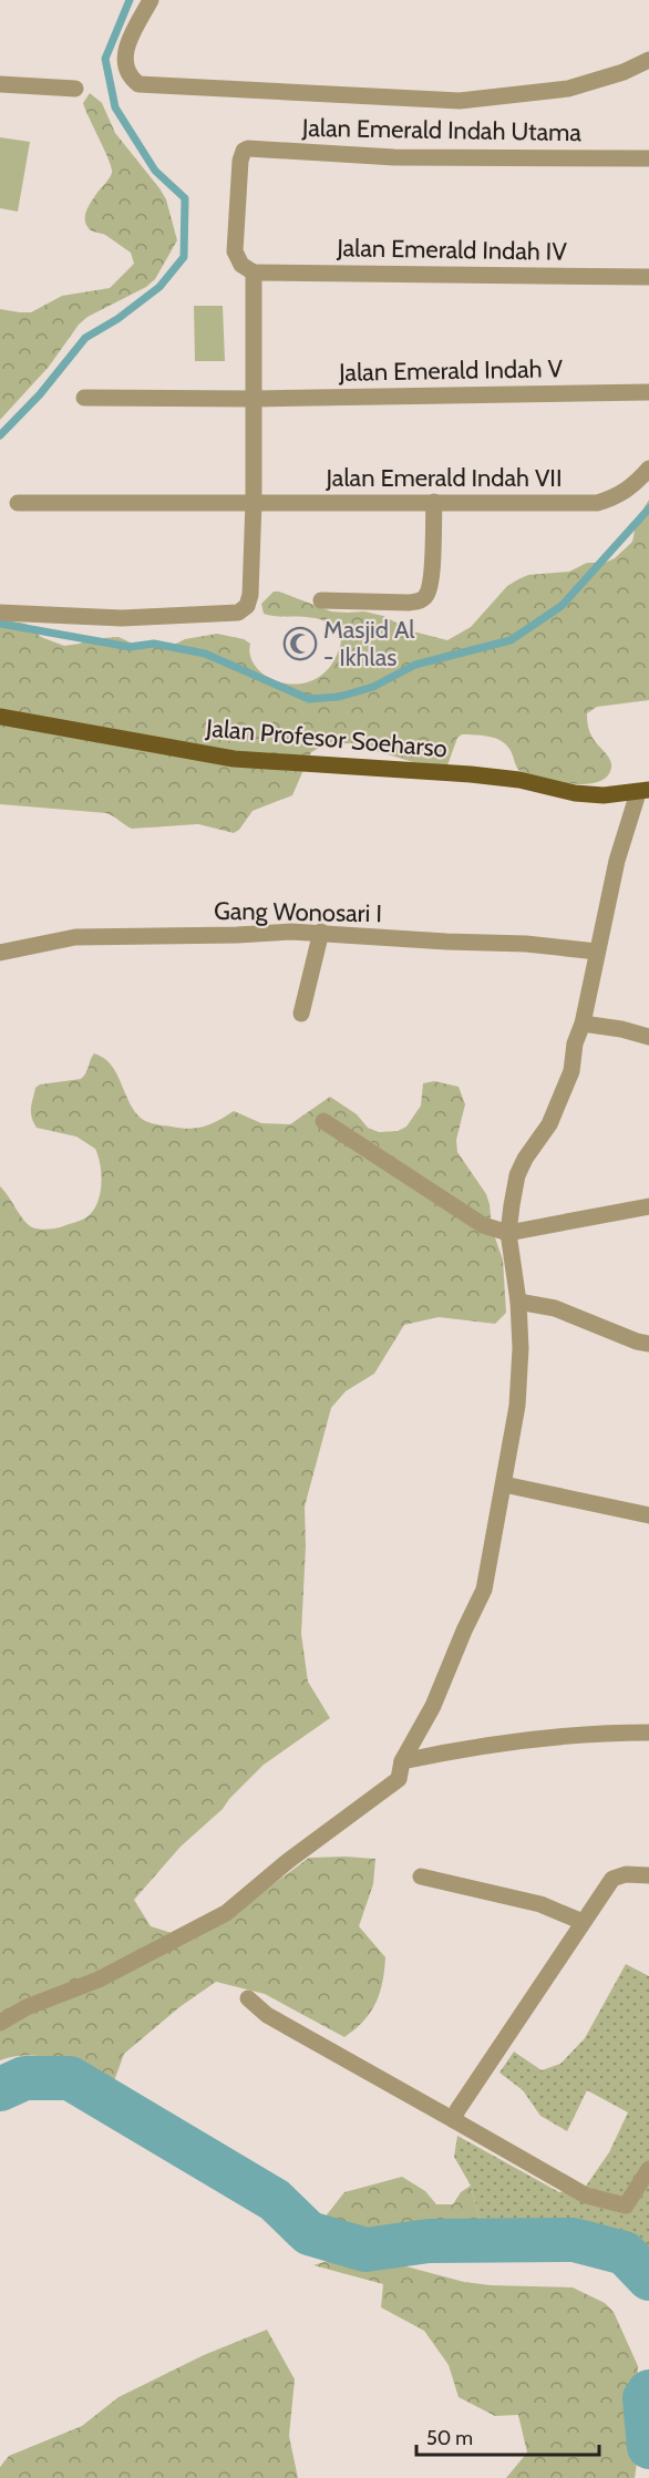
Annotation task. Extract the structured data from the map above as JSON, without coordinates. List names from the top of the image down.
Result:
{
  "streets": {
    "main road": ["Jalan Profesor Soeharso"],
    "street": [
      "Jalan Emerald Indah Utama",
      "Jalan Emerald Indah IV",
      "Jalan Emerald Indah V",
      "Jalan Emerald Indah VII",
      "Gang Wonosari I"
    ]
  },
  "crossings": [
    ["Jalan Emerald Indah Utama", "Jalan Emerald Indah IV"]
  ],
  "places": {
    "mosque": ["Masjid Al - Ikhlas"]
  },
  "scale_bar": "50 m"
}
